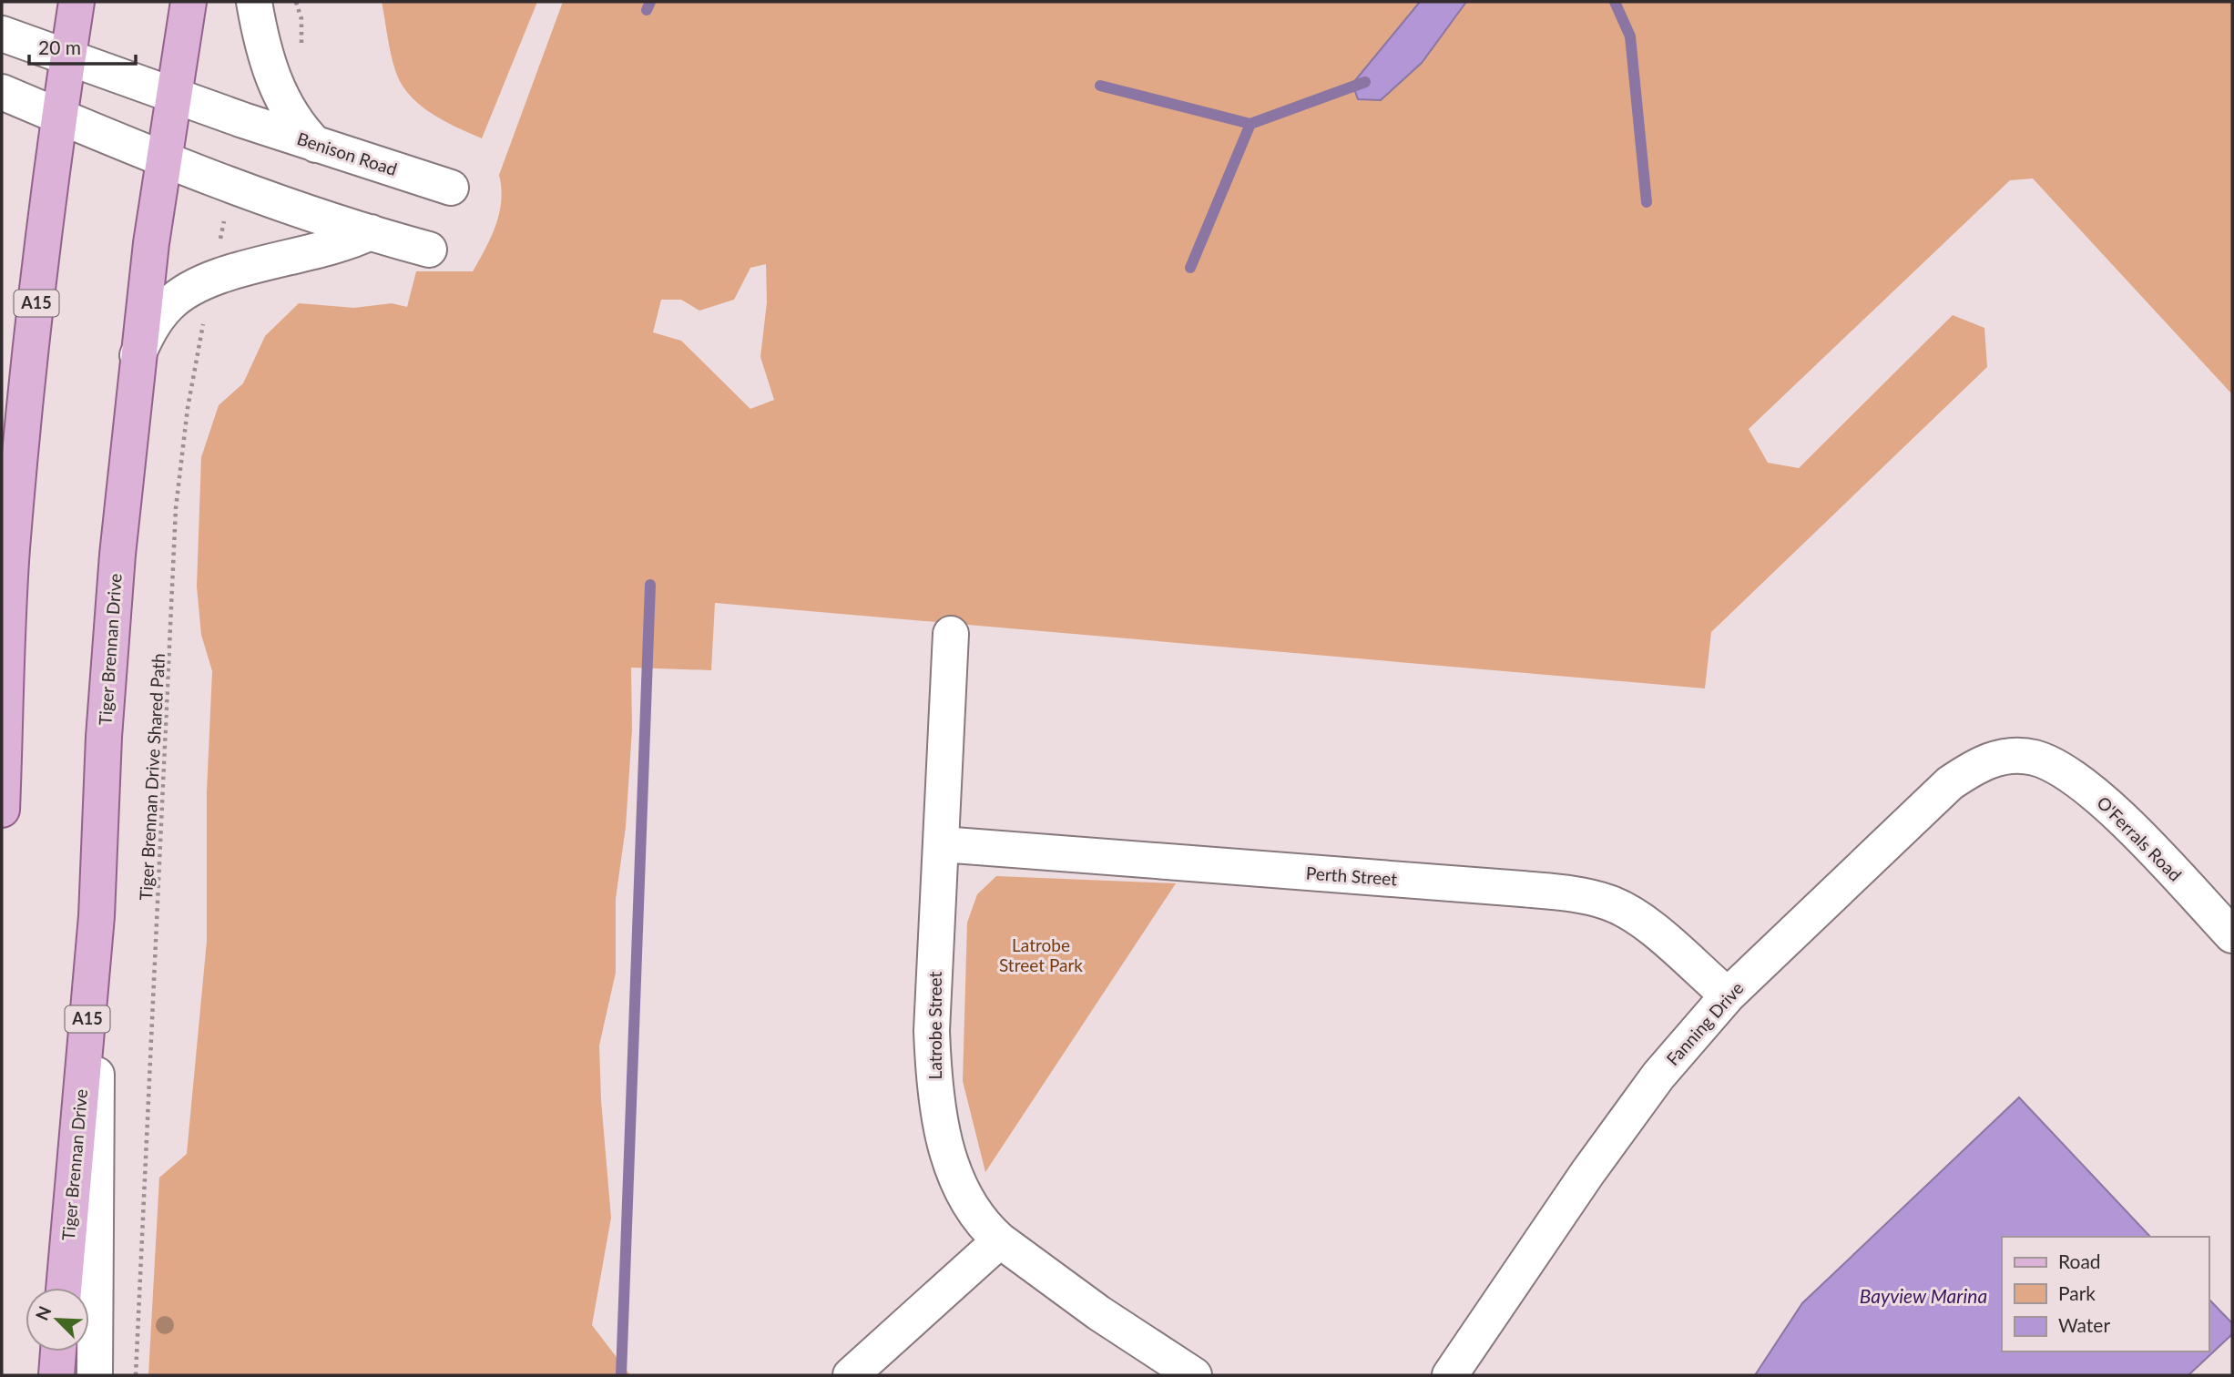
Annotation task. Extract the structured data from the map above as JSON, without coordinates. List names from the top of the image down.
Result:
{
  "streets": {
    "main road": ["A15", "Tiger Brennan Drive"],
    "street": [
      "Benison Road",
      "O'Ferrals Road",
      "Perth Street",
      "Fanning Drive",
      "Latrobe Street"
    ],
    "path": ["Tiger Brennan Drive Shared Path"]
  },
  "crossings": [
    ["Benison Road", "Tiger Brennan Drive"],
    ["O'Ferrals Road", "Fanning Drive"],
    ["Perth Street", "Fanning Drive"],
    ["Perth Street", "Latrobe Street"]
  ],
  "water": ["Bayview Marina"],
  "parks": ["Latrobe Street Park"],
  "legend": ["Road", "Park", "Water"],
  "scale_bar": "20 m",
  "north": "top left"
}
